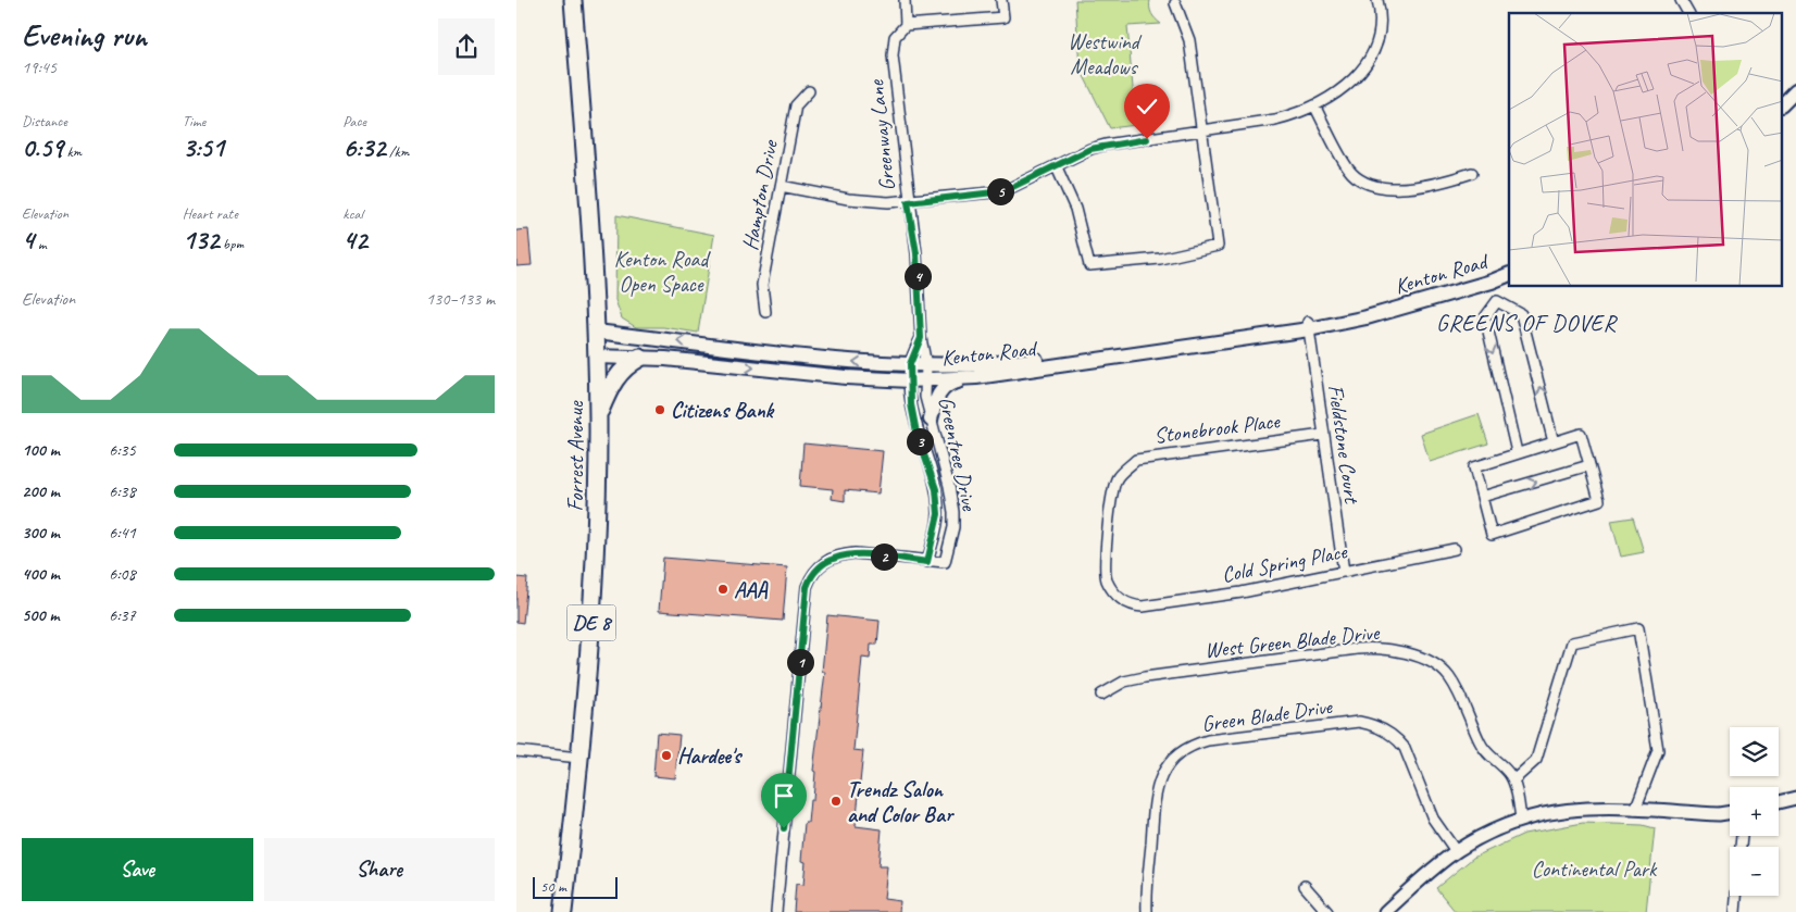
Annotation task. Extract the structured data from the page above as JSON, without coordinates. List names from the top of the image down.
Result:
{
  "streets": {
    "highway": ["Forrest Avenue", "DE 8"],
    "main road": ["Kenton Road"],
    "street": [
      "Greenway Lane",
      "Hampton Drive",
      "Stonebrook Place",
      "Fieldstone Court",
      "Greentree Drive",
      "Cold Spring Place",
      "West Green Blade Drive",
      "Green Blade Drive"
    ]
  },
  "crossings": [
    ["Greenway Lane", "Kenton Road"],
    ["Greenway Lane", "Greentree Drive"],
    ["Kenton Road", "Fieldstone Court"],
    ["Kenton Road", "Greentree Drive"],
    ["Kenton Road", "Forrest Avenue"],
    ["Stonebrook Place", "Fieldstone Court"],
    ["Stonebrook Place", "Cold Spring Place"],
    ["Fieldstone Court", "Cold Spring Place"]
  ],
  "districts": ["GREENS OF DOVER"],
  "parks": ["Westwind Meadows", "Kenton Road Open Space", "Continental Park"],
  "places": [
    "Citizens Bank",
    "AAA",
    "Hardee's",
    "Trendz Salon and Color Bar"
  ],
  "scale_bar": "50 m",
  "page": {
    "heading": ["Evening run", "19:45"],
    "stats": [
      ["Distance", "0.59 km"],
      ["Time", "3:51"],
      ["Pace", "6:32 /km"],
      ["Elevation", "4 m"],
      ["Heart rate", "132 bpm"],
      ["kcal", "42"]
    ],
    "pins": [
      "5",
      "4",
      "3",
      "2",
      "1"
    ],
    "chart": ["Elevation", "130–133 m"],
    "list": [
      {
        "name": "100 m",
        "note": "6:35"
      },
      {
        "name": "200 m",
        "note": "6:38"
      },
      {
        "name": "300 m",
        "note": "6:41"
      },
      {
        "name": "400 m",
        "note": "6:08"
      },
      {
        "name": "500 m",
        "note": "6:37"
      }
    ],
    "map_buttons": ["+", "−"],
    "buttons": ["Save", "Share"],
    "scale": "50 m"
  }
}
